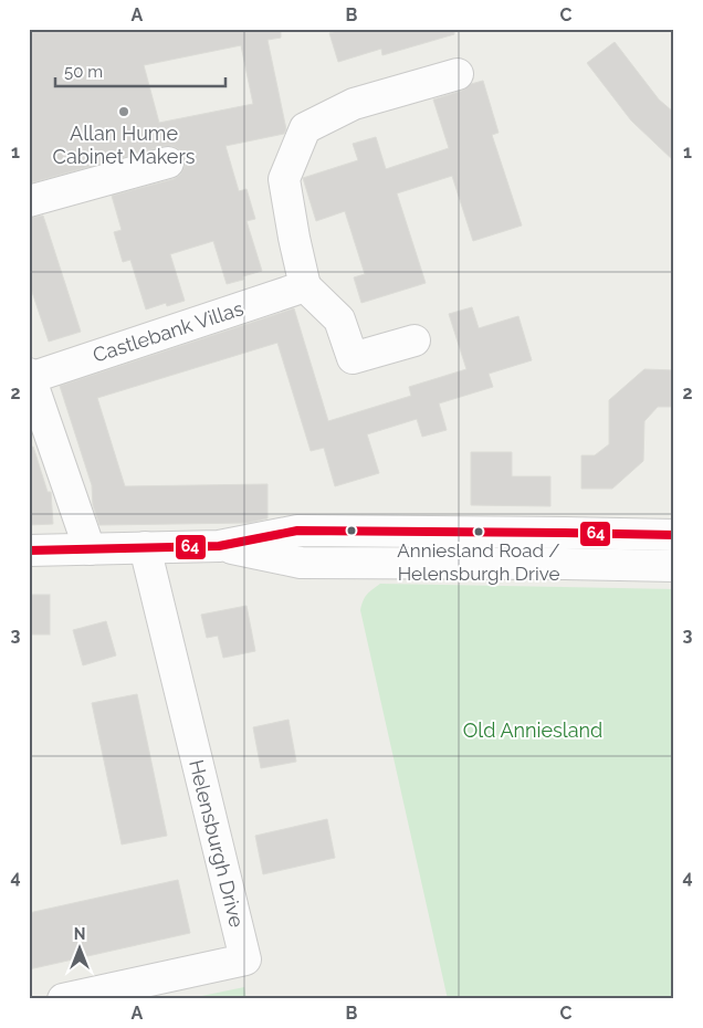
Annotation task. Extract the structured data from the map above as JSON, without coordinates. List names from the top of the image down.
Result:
{
  "streets": {
    "street": ["Castlebank Villas", "Helensburgh Drive"]
  },
  "parks": ["Old Anniesland"],
  "places": ["Allan Hume Cabinet Makers", "Anniesland Road / Helensburgh Drive"],
  "lines": ["transit line 64"],
  "scale_bar": "50 m",
  "north": "top",
  "grid": {
    "columns": ["A", "B", "C"],
    "rows": [
      "1",
      "2",
      "3",
      "4"
    ]
  }
}
